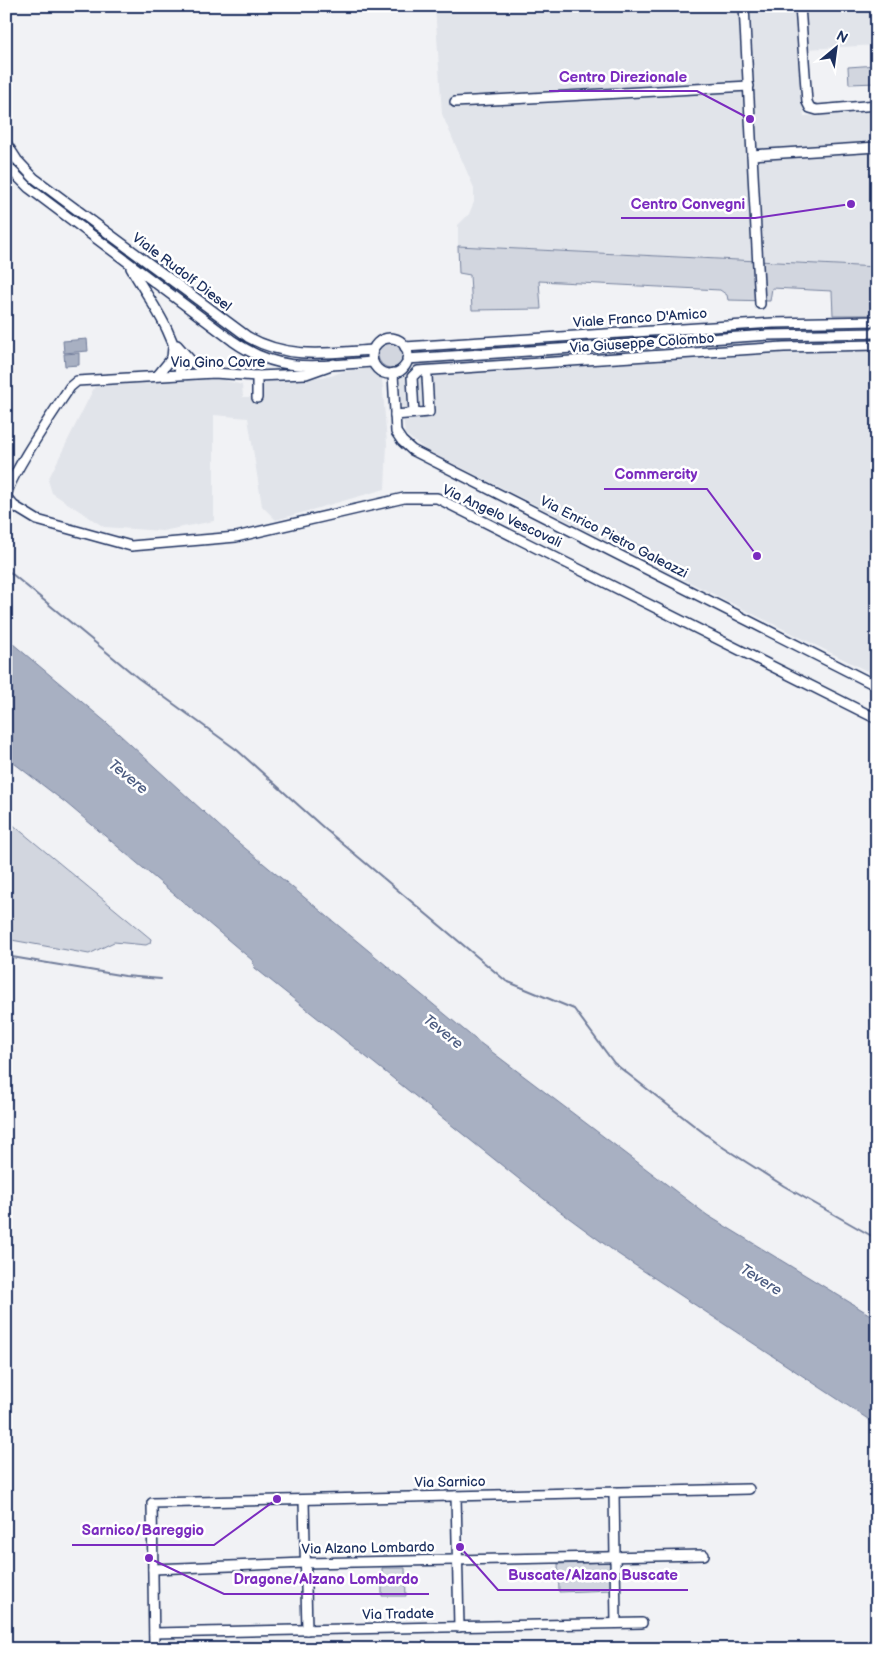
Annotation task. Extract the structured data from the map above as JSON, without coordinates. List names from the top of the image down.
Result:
{
  "streets": {
    "street": [
      "Viale Rudolf Diesel",
      "Viale Franco D'Amico",
      "Via Giuseppe Colombo",
      "Via Gino Covre",
      "Via Angelo Vescovali",
      "Via Enrico Pietro Galeazzi",
      "Via Sarnico",
      "Via Alzano Lombardo",
      "Via Tradate"
    ]
  },
  "crossings": [
    ["Viale Rudolf Diesel", "Viale Franco D'Amico"],
    ["Viale Rudolf Diesel", "Via Gino Covre"],
    ["Viale Rudolf Diesel", "Via Enrico Pietro Galeazzi"],
    ["Viale Franco D'Amico", "Via Enrico Pietro Galeazzi"],
    ["Via Gino Covre", "Via Angelo Vescovali"],
    ["Via Sarnico", "Via Alzano Lombardo"]
  ],
  "water": ["Tevere"],
  "places": [
    "Centro Direzionale",
    "Centro Convegni",
    "Commercity",
    "Sarnico/Bareggio",
    "Buscate/Alzano Buscate",
    "Dragone/Alzano Lombardo"
  ],
  "north": "top right"
}
